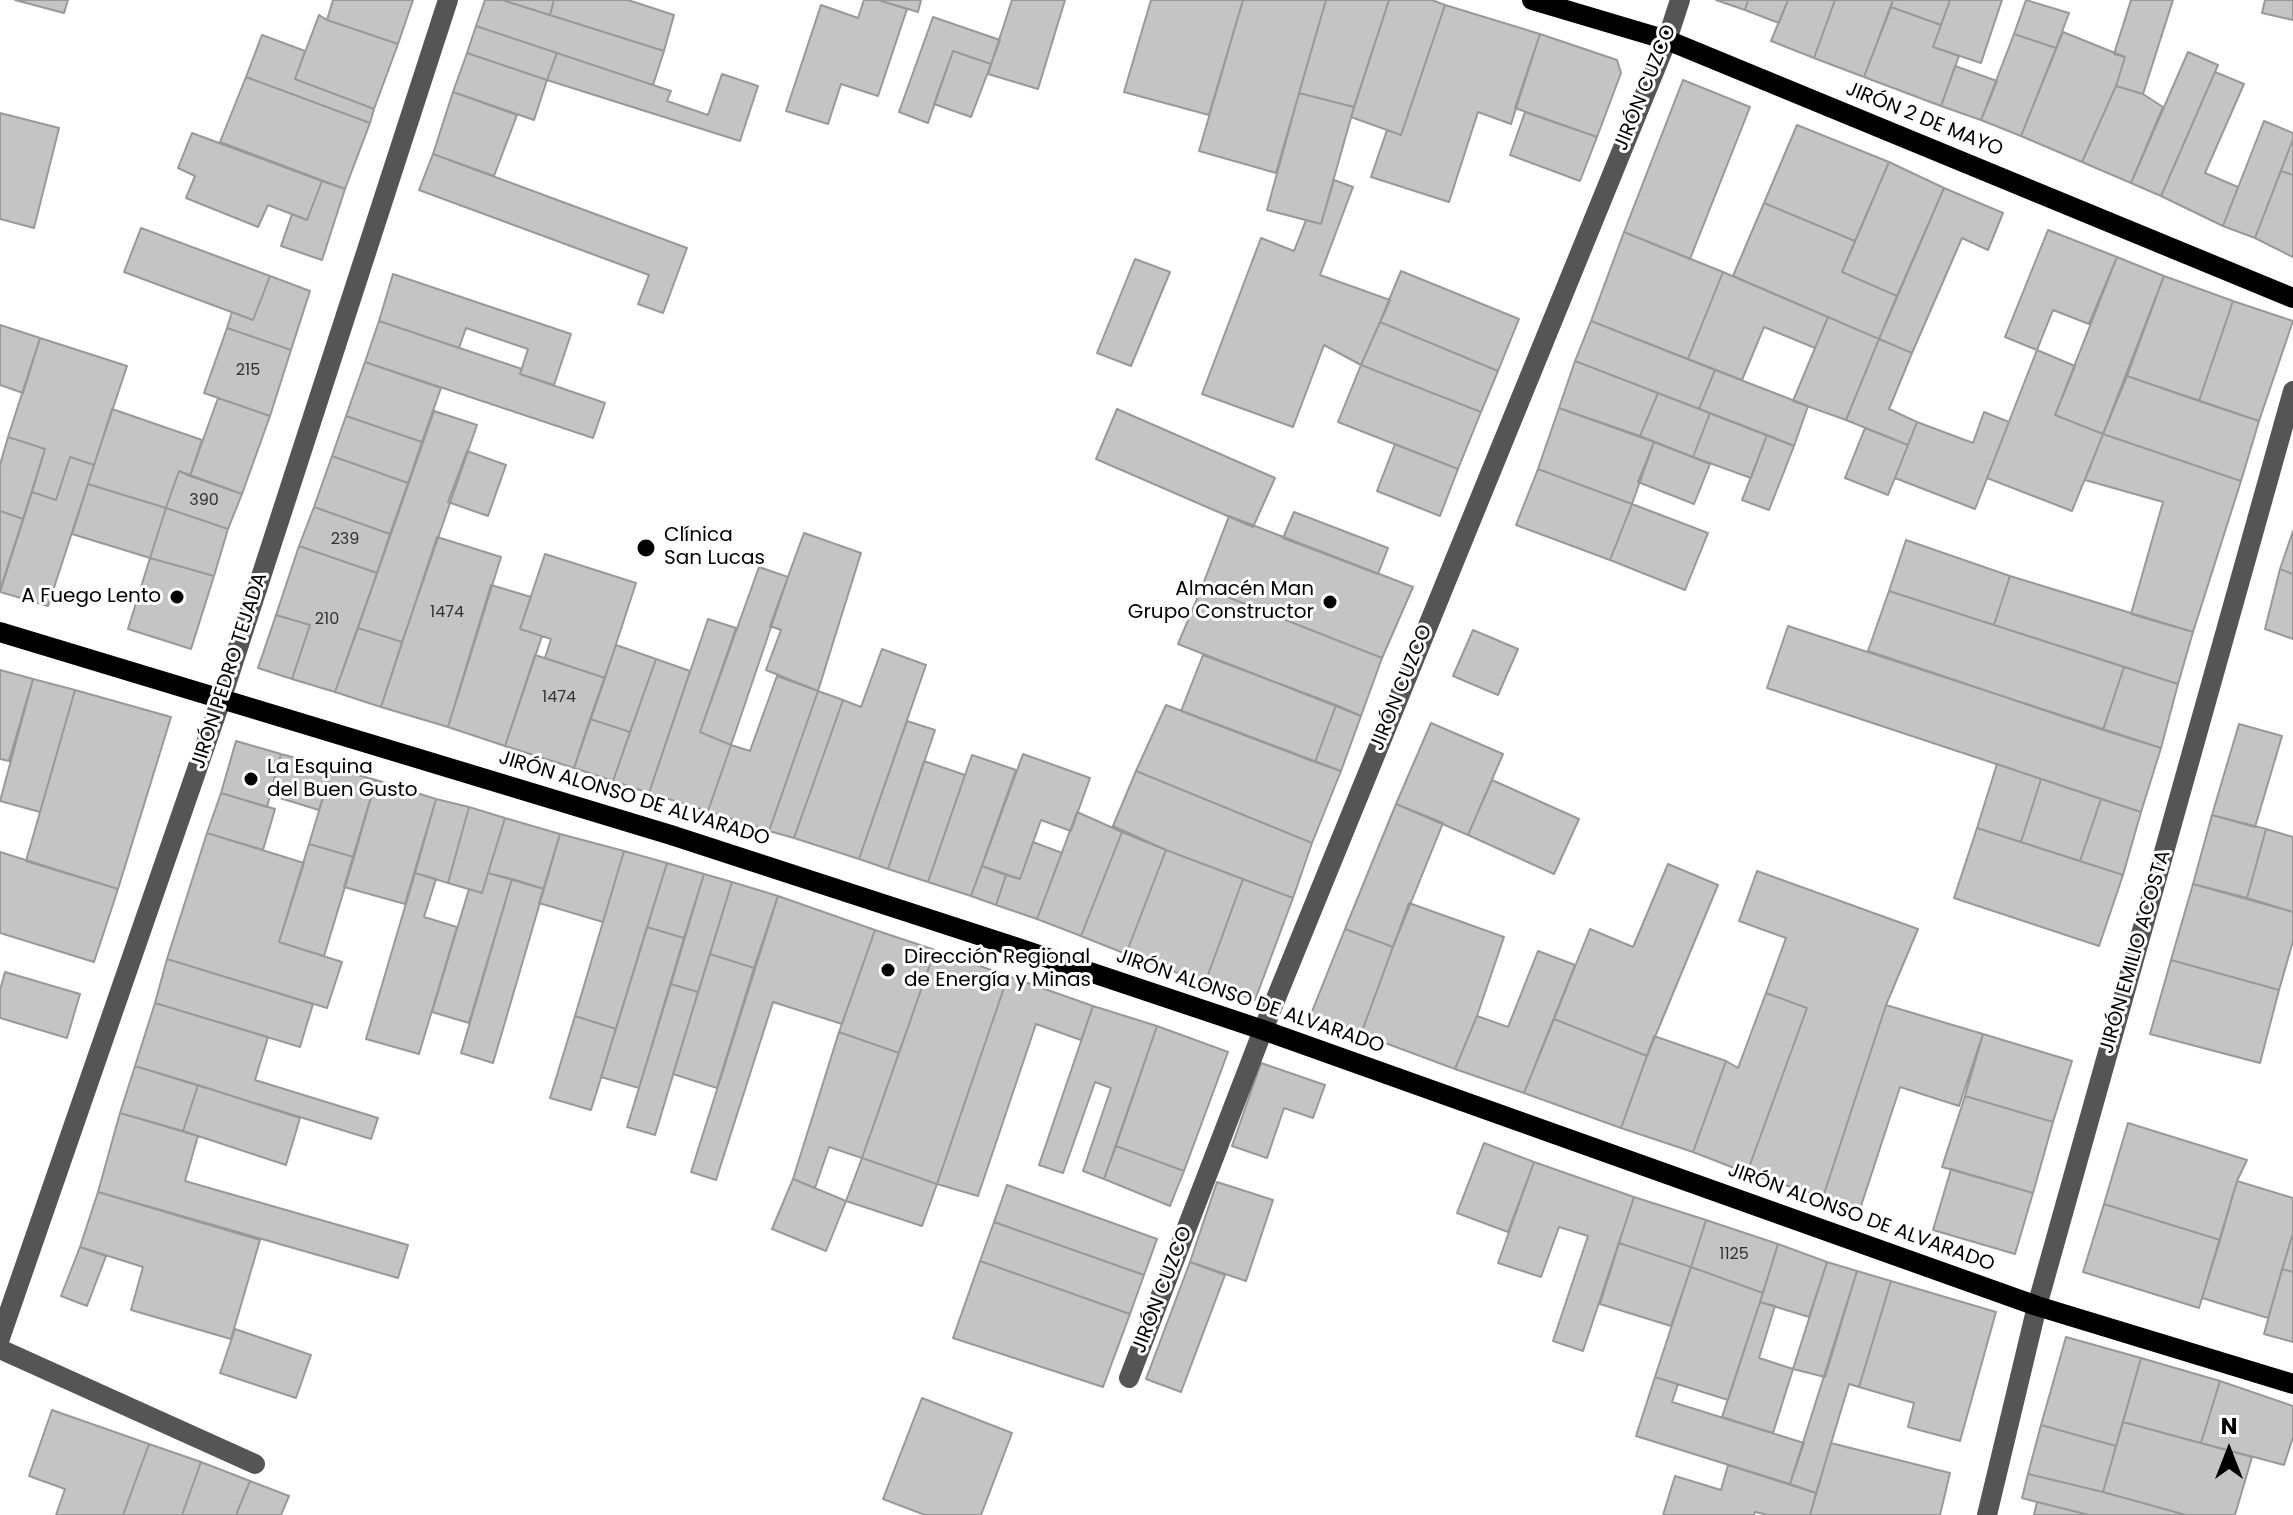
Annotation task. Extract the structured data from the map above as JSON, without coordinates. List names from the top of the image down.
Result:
{
  "streets": {
    "main road": ["JIRÓN 2 DE MAYO", "JIRÓN ALONSO DE ALVARADO"],
    "street": ["JIRÓN CUZCO", "JIRÓN PEDRO TEJADA", "JIRÓN EMILIO ACOSTA"]
  },
  "crossings": [
    ["JIRÓN CUZCO", "JIRÓN 2 DE MAYO"],
    ["JIRÓN CUZCO", "JIRÓN ALONSO DE ALVARADO"],
    ["JIRÓN PEDRO TEJADA", "JIRÓN ALONSO DE ALVARADO"],
    ["JIRÓN ALONSO DE ALVARADO", "JIRÓN EMILIO ACOSTA"]
  ],
  "places": [
    "Clínica San Lucas",
    "A Fuego Lento",
    "Almacén Man Grupo Constructor",
    "La Esquina del Buen Gusto",
    "Dirección Regional de Energía y Minas"
  ],
  "house_numbers": [
    "215",
    "390",
    "239",
    "1474",
    "210",
    "1474",
    "1125"
  ],
  "north": "top"
}
